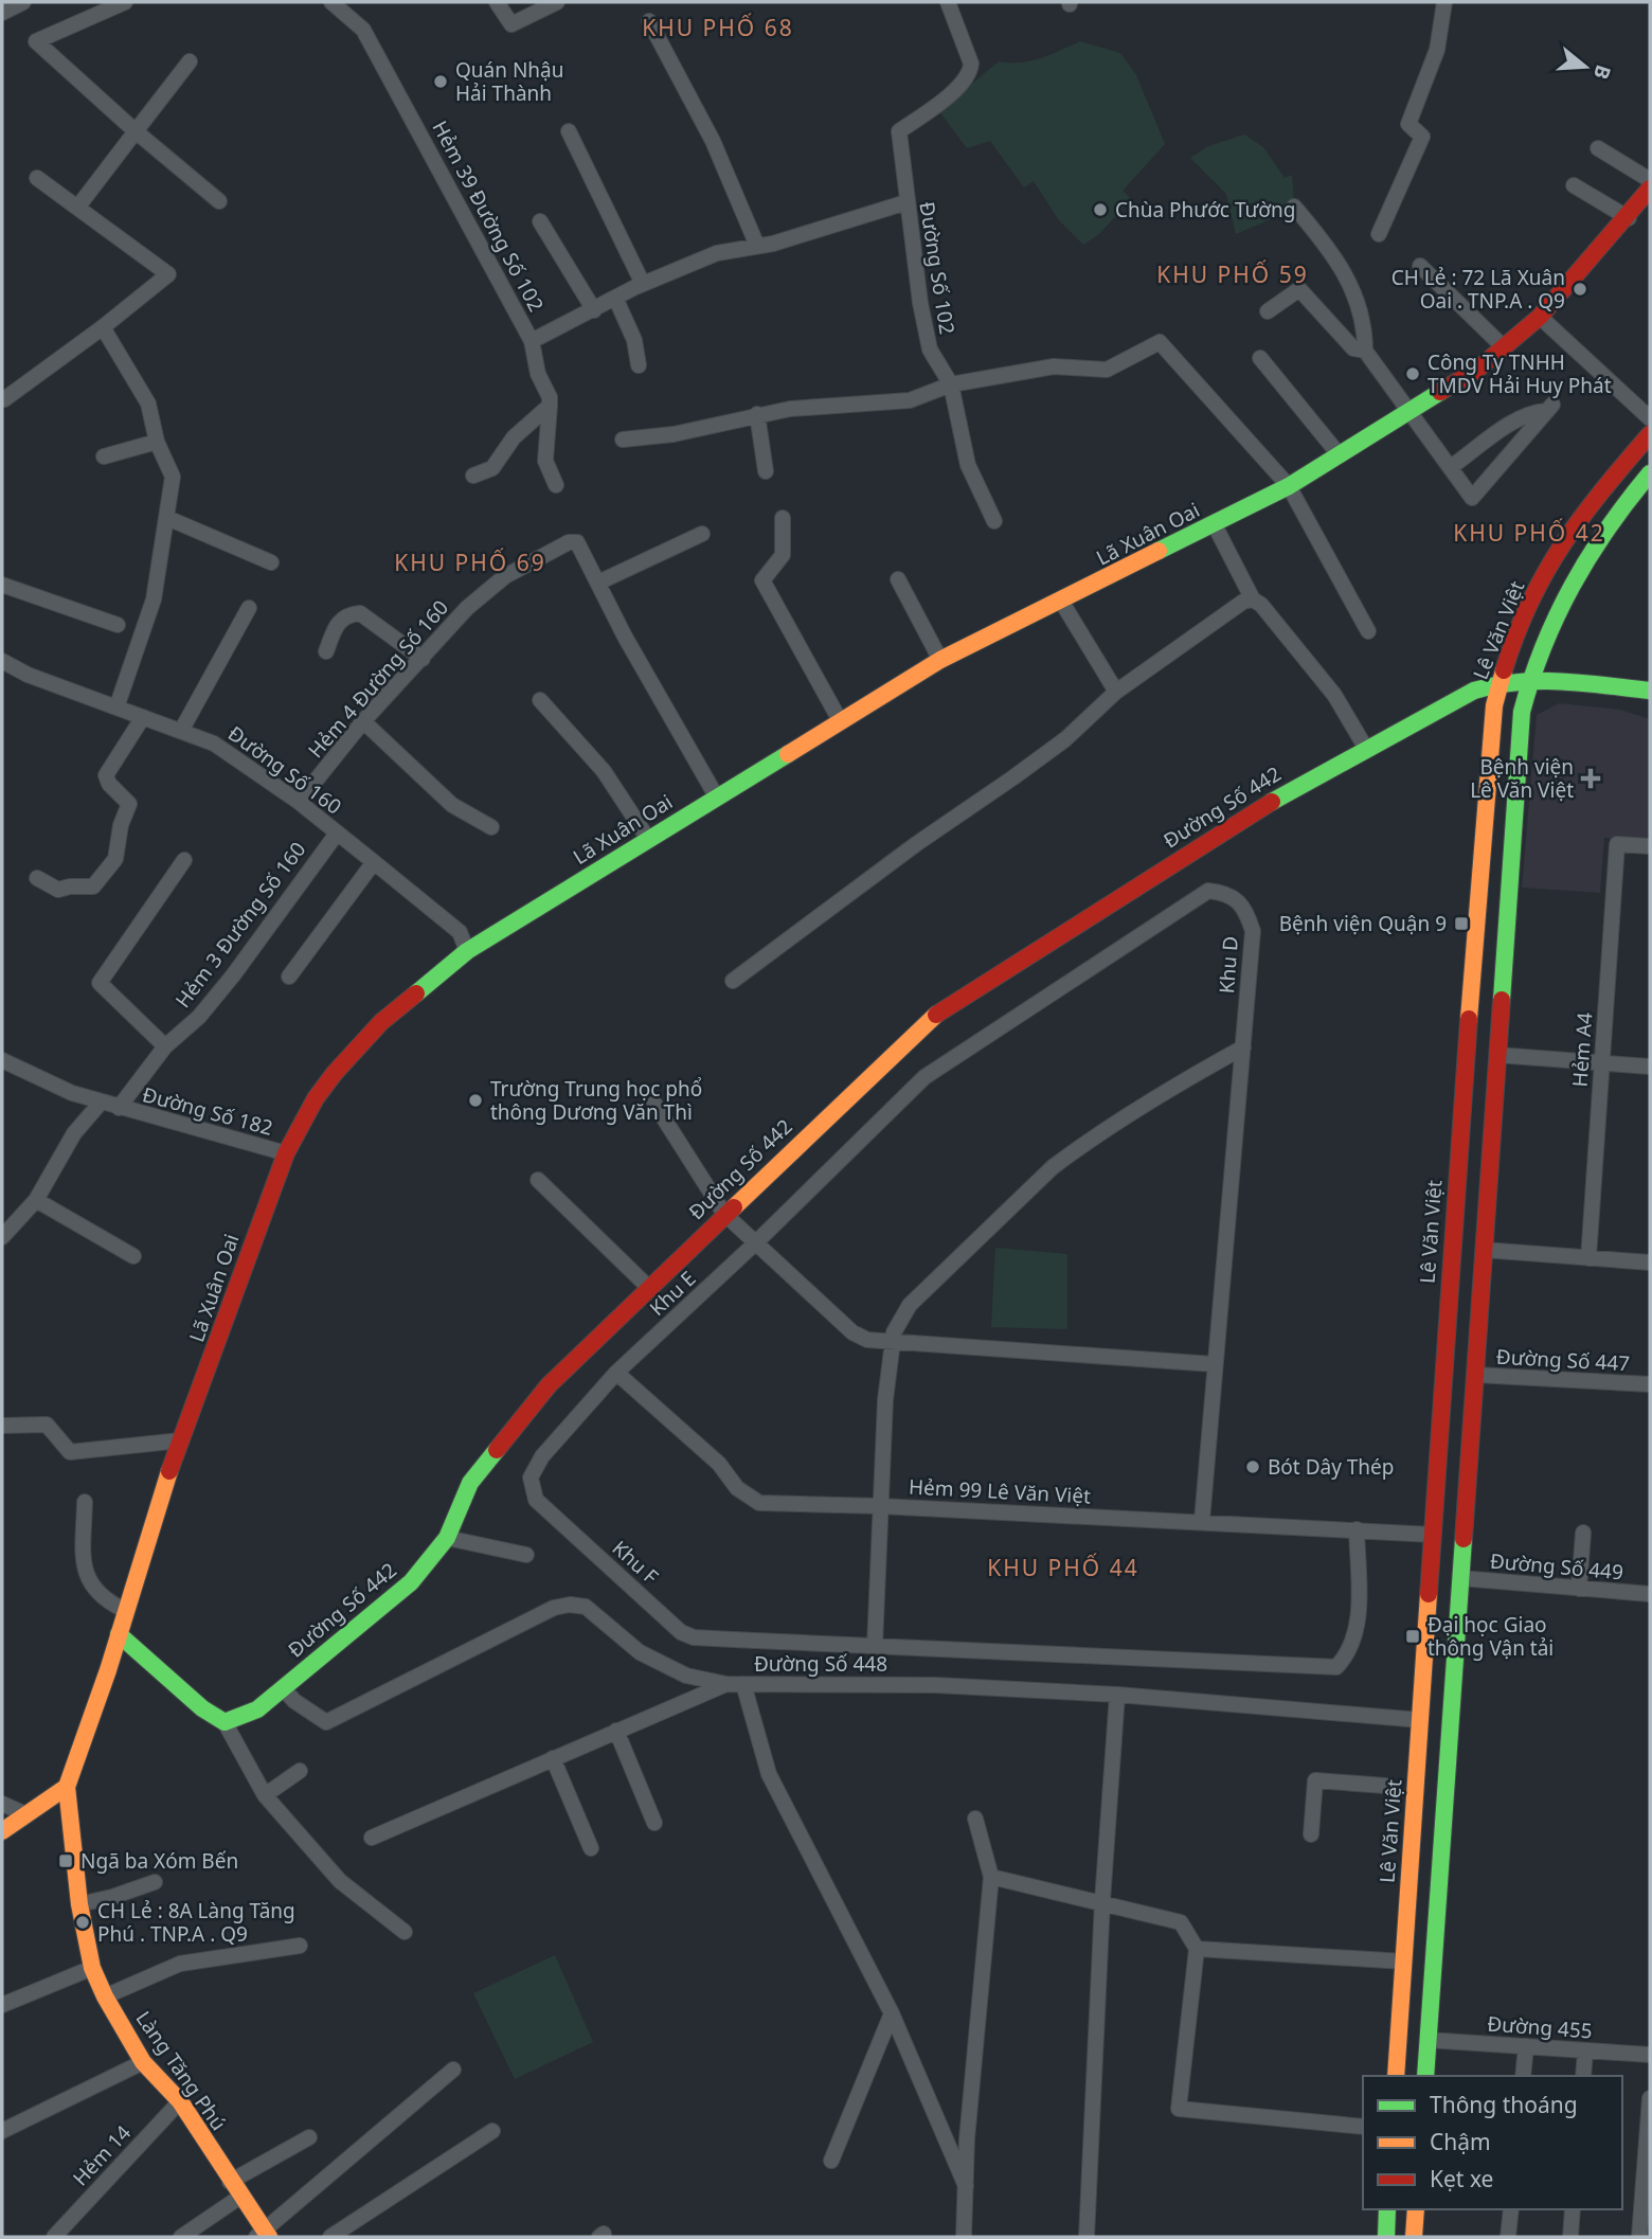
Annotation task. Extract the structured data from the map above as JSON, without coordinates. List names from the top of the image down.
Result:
{
  "streets": {
    "main road": [
      "Lã Xuân Oai",
      "Lê Văn Việt",
      "Đường Số 442",
      "Làng Tăng Phú"
    ],
    "street": [
      "Hẻm 39 Đường Số 102",
      "Đường Số 102",
      "Hẻm 4 Đường Số 160",
      "Đường Số 160",
      "Hẻm 3 Đường Số 160",
      "Khu D",
      "Hẻm A4",
      "Đường Số 182",
      "Khu E",
      "Đường Số 447",
      "Hẻm 99 Lê Văn Việt",
      "Khu F",
      "Đường Số 449",
      "Đường Số 448",
      "Đường 455",
      "Hẻm 14"
    ]
  },
  "crossings": [
    ["Hẻm 39 Đường Số 102", "Đường Số 102"],
    ["Lã Xuân Oai", "Đường Số 160"],
    ["Lã Xuân Oai", "Đường Số 182"],
    ["Lã Xuân Oai", "Làng Tăng Phú"],
    ["Lê Văn Việt", "Đường Số 442"],
    ["Lê Văn Việt", "Hẻm 99 Lê Văn Việt"],
    ["Lê Văn Việt", "Đường Số 448"],
    ["Hẻm 4 Đường Số 160", "Đường Số 160"],
    ["Đường Số 160", "Hẻm 3 Đường Số 160"],
    ["Đường Số 442", "Đường Số 448"],
    ["Hẻm 3 Đường Số 160", "Đường Số 182"],
    ["Khu D", "Khu E"],
    ["Khu E", "Hẻm 99 Lê Văn Việt"],
    ["Khu E", "Khu F"],
    ["Hẻm 99 Lê Văn Việt", "Khu F"],
    ["Làng Tăng Phú", "Hẻm 14"]
  ],
  "districts": [
    "KHU PHỐ 68",
    "KHU PHỐ 59",
    "KHU PHỐ 42",
    "KHU PHỐ 69",
    "KHU PHỐ 44"
  ],
  "places": {
    "other": [
      "Quán Nhậu Hải Thành",
      "Chùa Phước Tường",
      "CH Lẻ : 72 Lã Xuân Oai . TNP.A . Q9",
      "Công Ty TNHH TMDV Hải Huy Phát",
      "Trường Trung học phổ thông Dương Văn Thì",
      "Bót Dây Thép",
      "CH Lẻ : 8A Làng Tăng Phú . TNP.A . Q9"
    ],
    "health": ["Bệnh viện Lê Văn Việt"],
    "transit": ["Bệnh viện Quận 9", "Đại học Giao thông Vận tải", "Ngã ba Xóm Bến"]
  },
  "legend": ["Thông thoáng", "Chậm", "Kẹt xe"],
  "north": "right"
}
